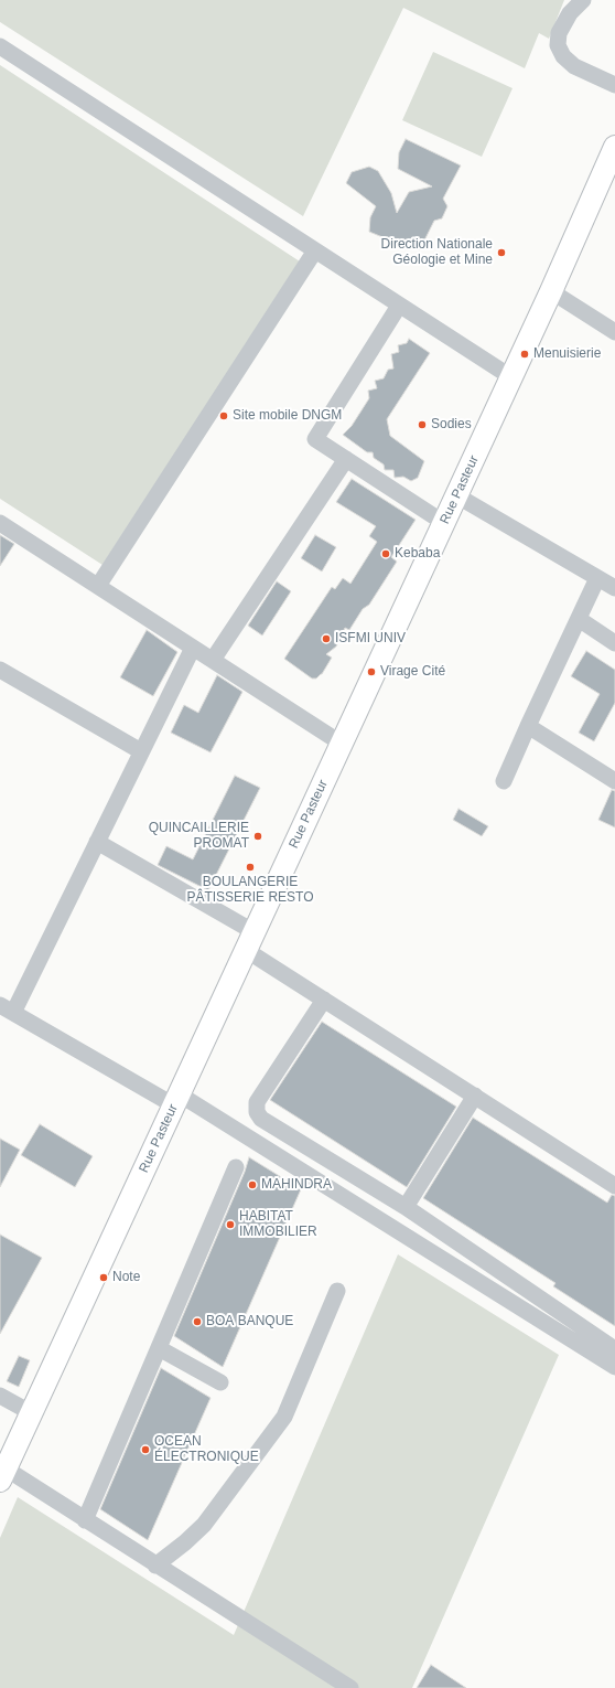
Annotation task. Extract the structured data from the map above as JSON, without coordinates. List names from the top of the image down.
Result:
{
  "streets": {
    "main road": ["Rue Pasteur"]
  },
  "places": [
    "Direction Nationale Géologie et Mine",
    "Menuisierie",
    "Site mobile DNGM",
    "Sodies",
    "Kebaba",
    "ISFMI UNIV",
    "Virage Cité",
    "QUINCAILLERIE PROMAT",
    "BOULANGERIE PÂTISSERIE RESTO",
    "MAHINDRA",
    "HABITAT IMMOBILIER",
    "Note",
    "BOA BANQUE",
    "OCEAN ÉLECTRONIQUE"
  ]
}
